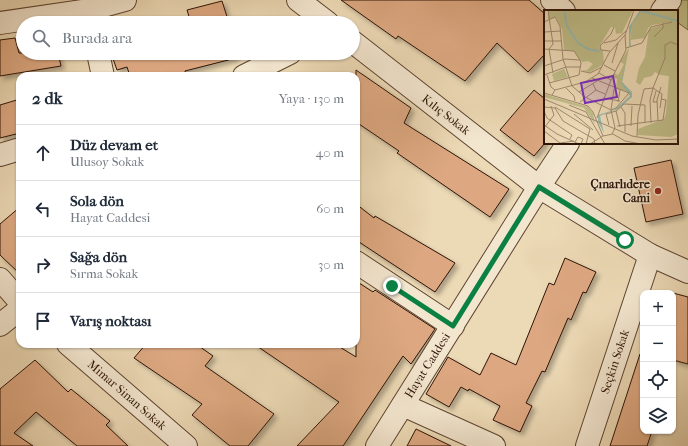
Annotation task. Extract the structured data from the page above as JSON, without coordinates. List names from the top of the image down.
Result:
{
  "streets": {
    "street": [
      "Kılıç Sokak",
      "Seçkin Sokak",
      "Hayat Caddesi",
      "Mimar Sinan Sokak"
    ]
  },
  "crossings": [
    ["Kılıç Sokak", "Seçkin Sokak"],
    ["Kılıç Sokak", "Hayat Caddesi"]
  ],
  "places": ["Çınarlıdere Cami"],
  "page": {
    "search": "Burada ara",
    "heading": ["2 dk", "Yaya · 130 m"],
    "list": [
      ["Düz devam et", "Ulusoy Sokak", "40 m"],
      ["Sola dön", "Hayat Caddesi", "60 m"],
      ["Sağa dön", "Sırma Sokak", "30 m"],
      "Varış noktası"
    ],
    "map_buttons": ["+", "−"]
  }
}
